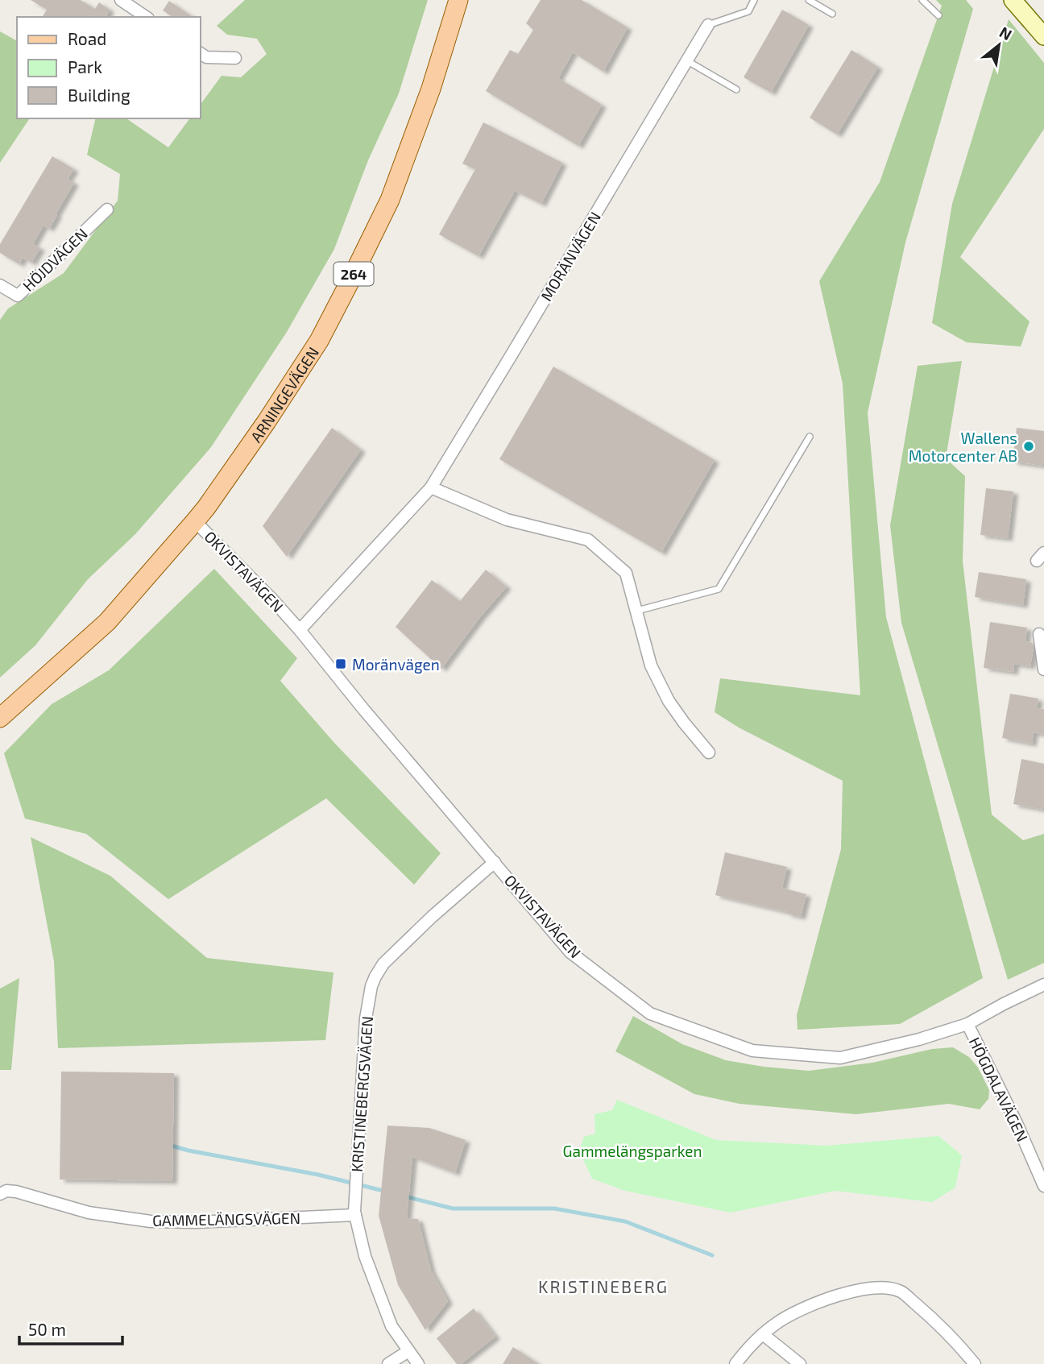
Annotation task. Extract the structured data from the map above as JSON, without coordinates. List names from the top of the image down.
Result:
{
  "streets": {
    "main road": ["264", "ARNINGEVÄGEN"],
    "street": [
      "MORÄNVÄGEN",
      "HÖJDVÄGEN",
      "OKVISTAVÄGEN",
      "HÖGDALAVÄGEN",
      "KRISTINEBERGSVÄGEN",
      "GAMMELÄNGSVÄGEN"
    ]
  },
  "crossings": [
    ["MORÄNVÄGEN", "OKVISTAVÄGEN"],
    ["ARNINGEVÄGEN", "OKVISTAVÄGEN"],
    ["OKVISTAVÄGEN", "HÖGDALAVÄGEN"],
    ["OKVISTAVÄGEN", "KRISTINEBERGSVÄGEN"],
    ["KRISTINEBERGSVÄGEN", "GAMMELÄNGSVÄGEN"]
  ],
  "districts": ["KRISTINEBERG"],
  "parks": ["Gammelängsparken"],
  "places": {
    "other": ["Wallens Motorcenter AB"],
    "transit": ["Moränvägen"]
  },
  "legend": ["Road", "Park", "Building"],
  "scale_bar": "50 m",
  "north": "top right"
}
